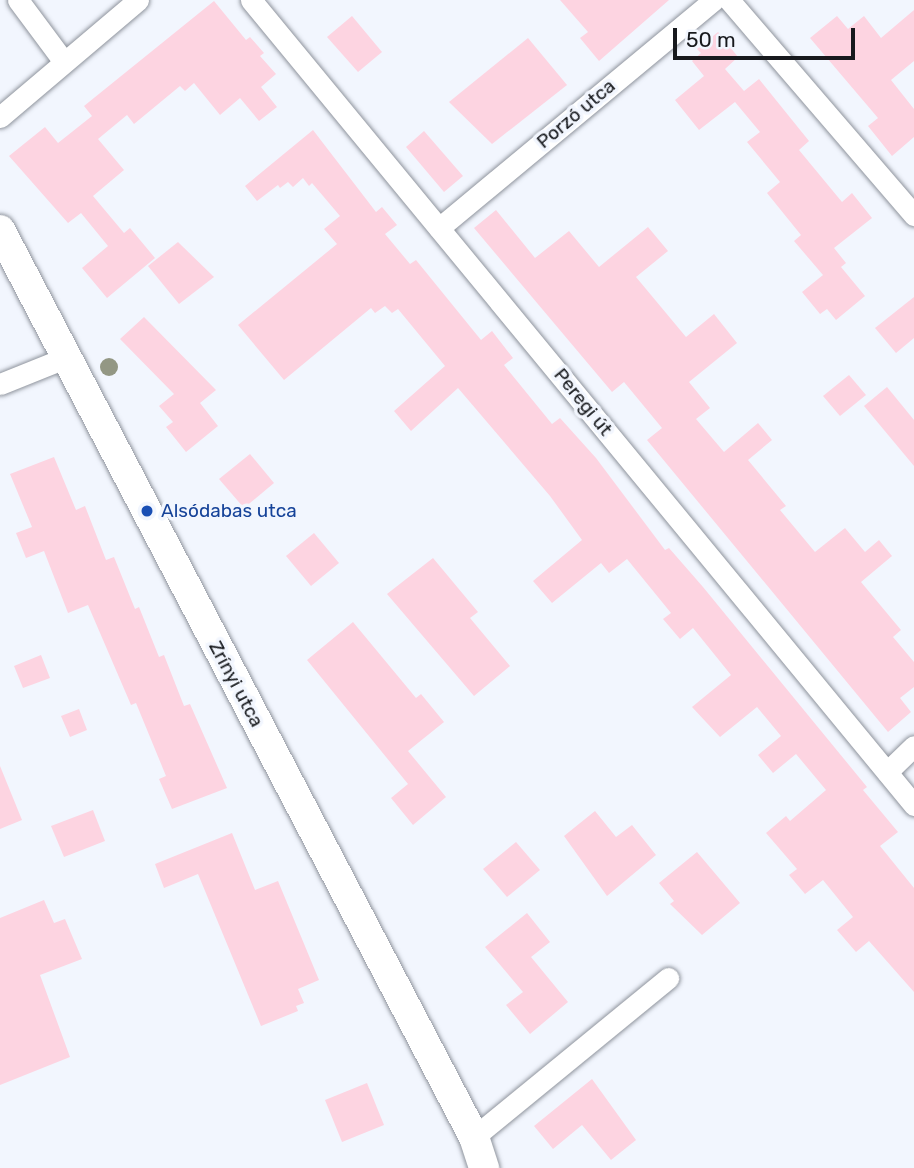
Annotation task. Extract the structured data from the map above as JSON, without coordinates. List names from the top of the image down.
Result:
{
  "streets": {
    "main road": ["Zrínyi utca"],
    "street": ["Porzó utca", "Peregi út"]
  },
  "crossings": [
    ["Porzó utca", "Peregi út"]
  ],
  "places": ["Alsódabas utca"],
  "scale_bar": "50 m"
}
